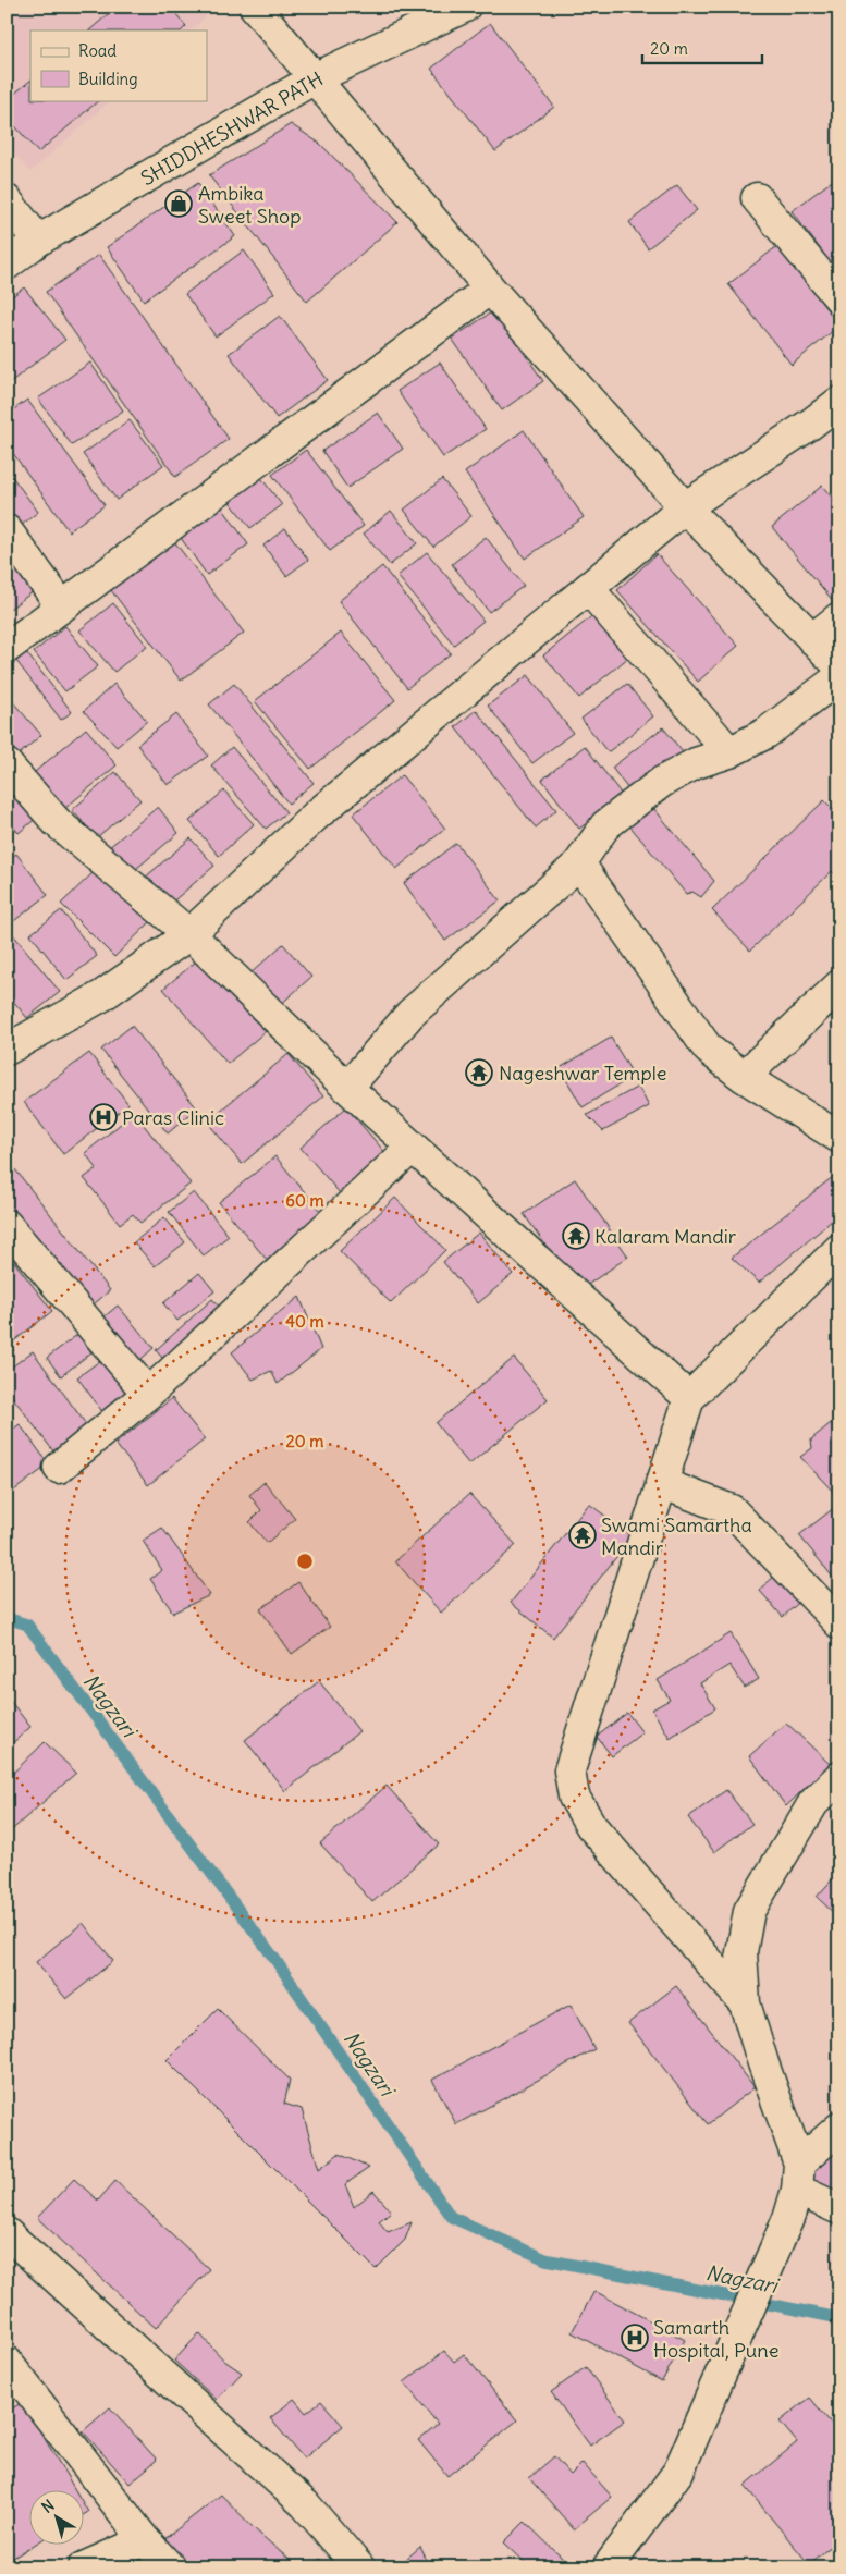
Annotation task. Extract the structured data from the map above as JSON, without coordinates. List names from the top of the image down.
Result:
{
  "streets": {
    "street": ["SHIDDHESHWAR PATH"]
  },
  "water": ["Nagzari"],
  "places": {
    "shop": ["Ambika Sweet Shop"],
    "temple": ["Nageshwar Temple", "Kalaram Mandir", "Swami Samartha Mandir"],
    "hospital": ["Paras Clinic", "Samarth Hospital, Pune"]
  },
  "legend": ["Road", "Building"],
  "scale_bar": "20 m",
  "north": "top left",
  "rings": ["60 m", "40 m", "20 m"]
}
